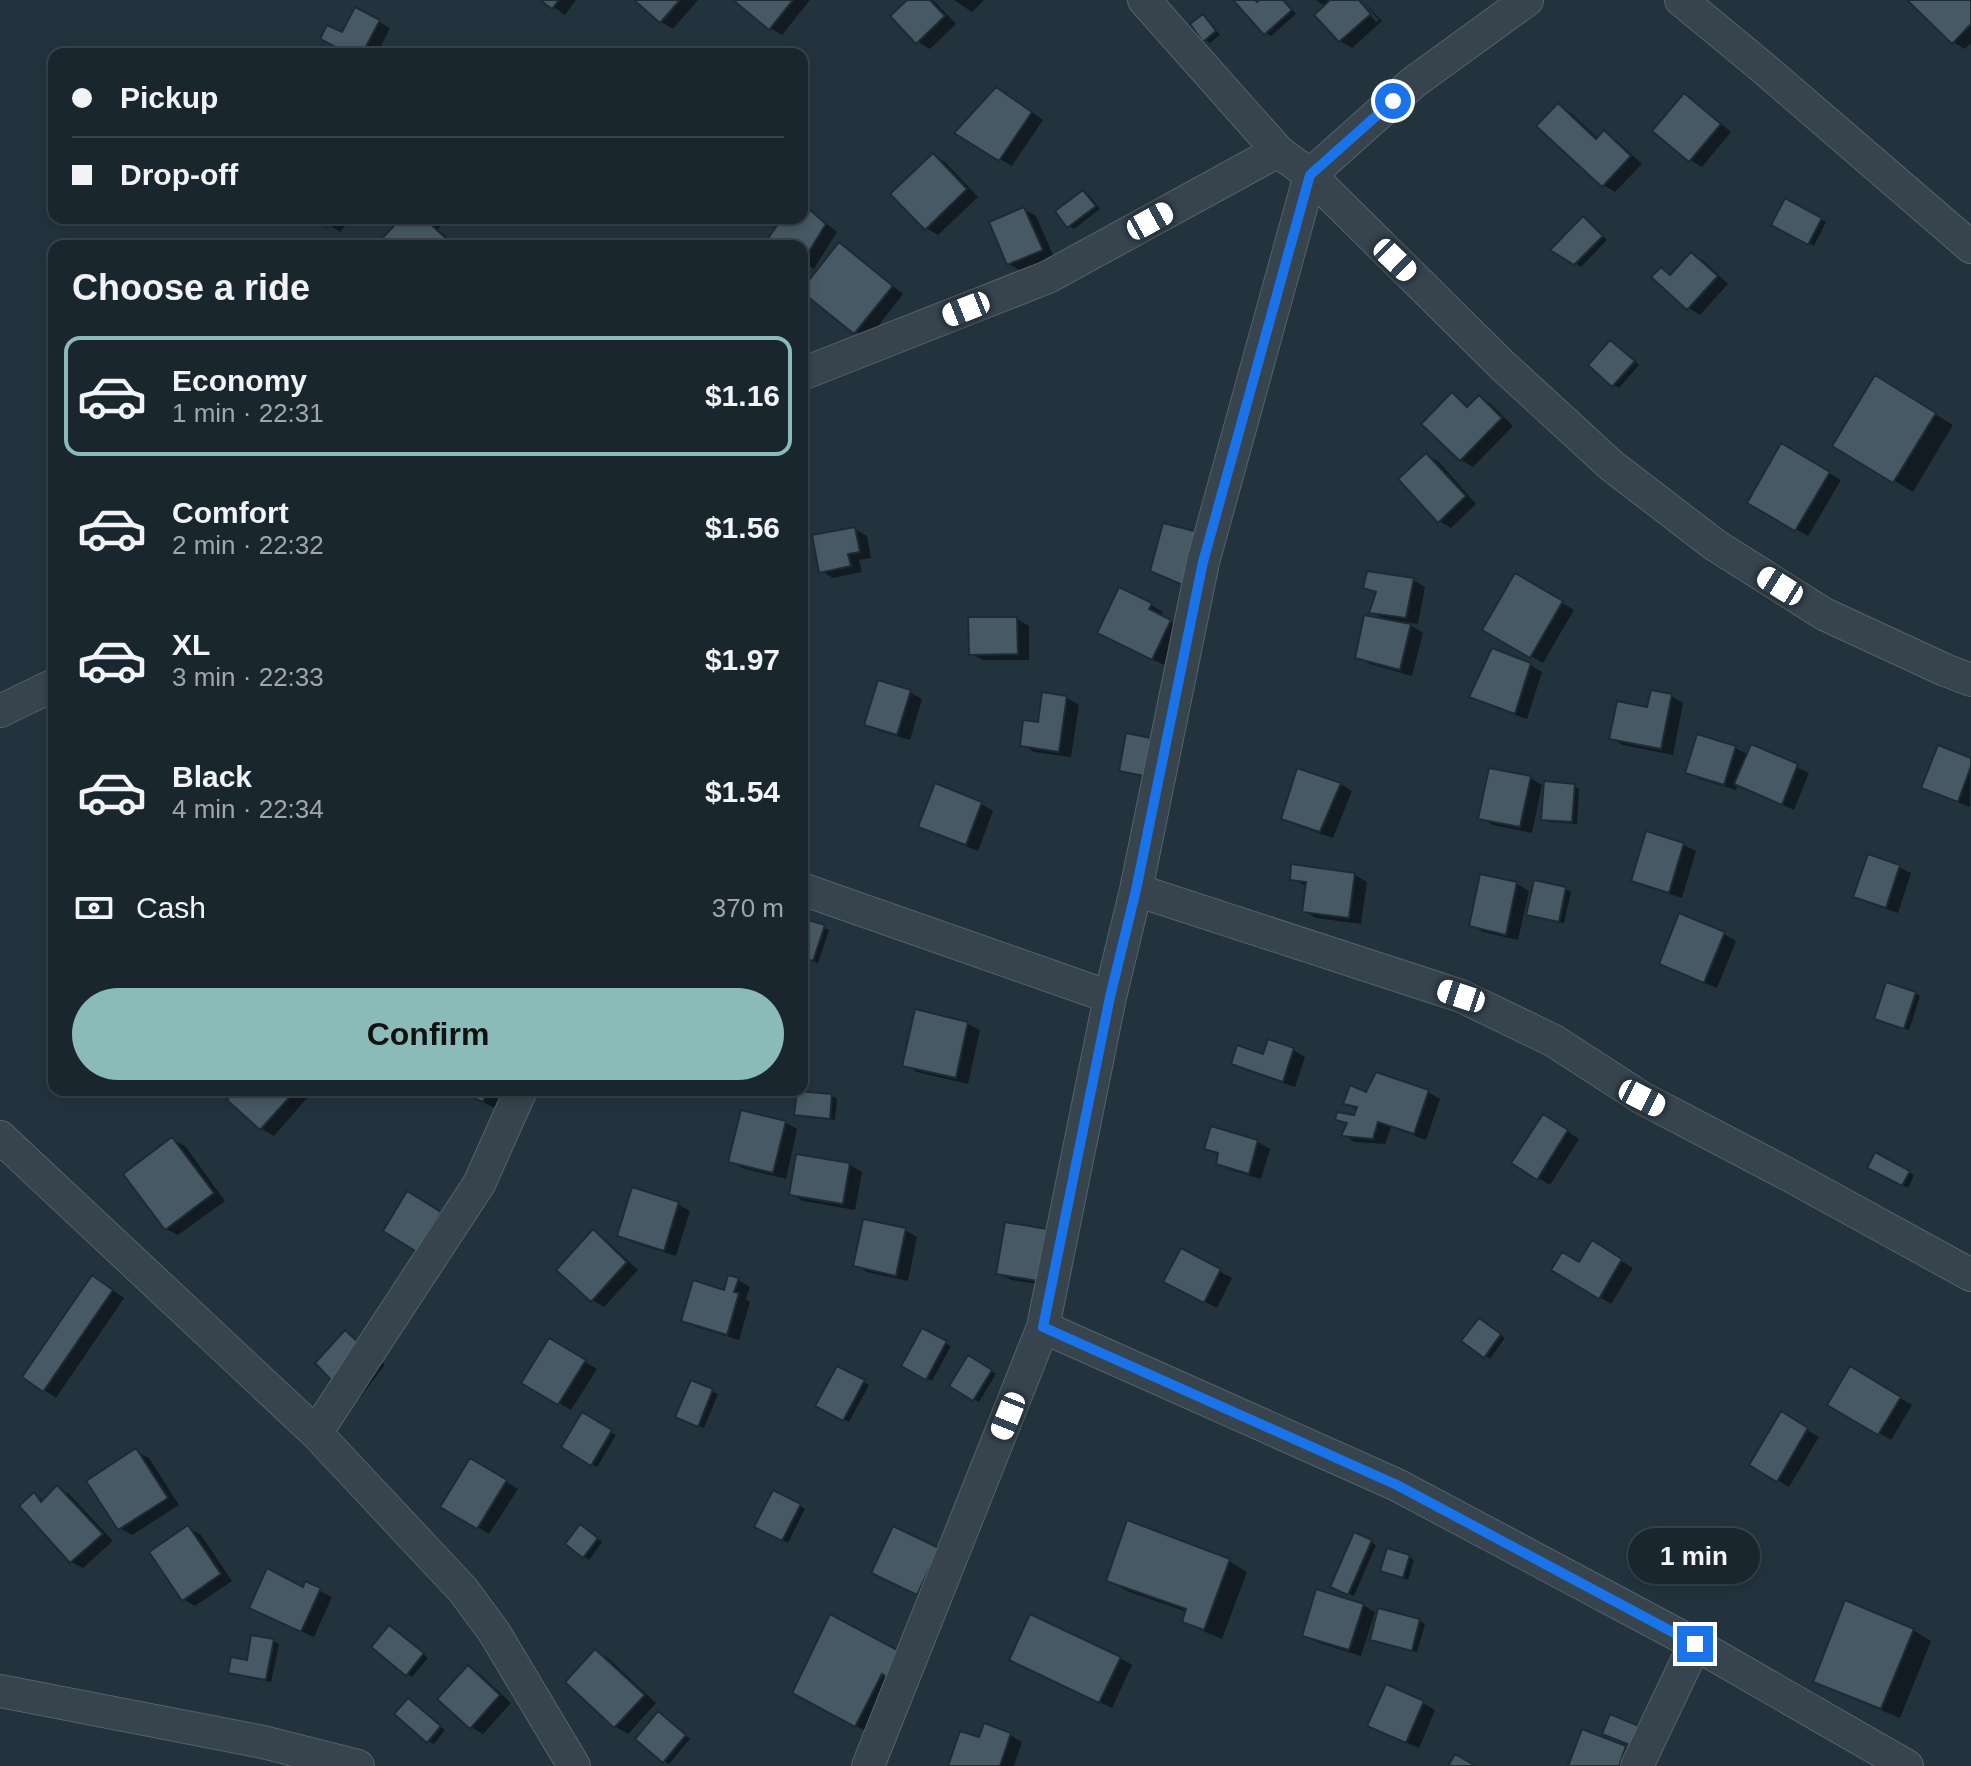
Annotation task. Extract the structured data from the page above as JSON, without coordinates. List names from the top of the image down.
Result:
{
  "page": {
    "banner": ["Pickup", "Drop-off"],
    "heading": "Choose a ride",
    "list": [
      {
        "name": "Economy",
        "note": "1 min · 22:31",
        "value": "$1.16"
      },
      {
        "name": "Comfort",
        "note": "2 min · 22:32",
        "value": "$1.56"
      },
      {
        "name": "XL",
        "note": "3 min · 22:33",
        "value": "$1.97"
      },
      {
        "name": "Black",
        "note": "4 min · 22:34",
        "value": "$1.54"
      }
    ],
    "pay": ["Cash", "370 m"],
    "buttons": "Confirm",
    "bubble": "1 min"
  }
}
